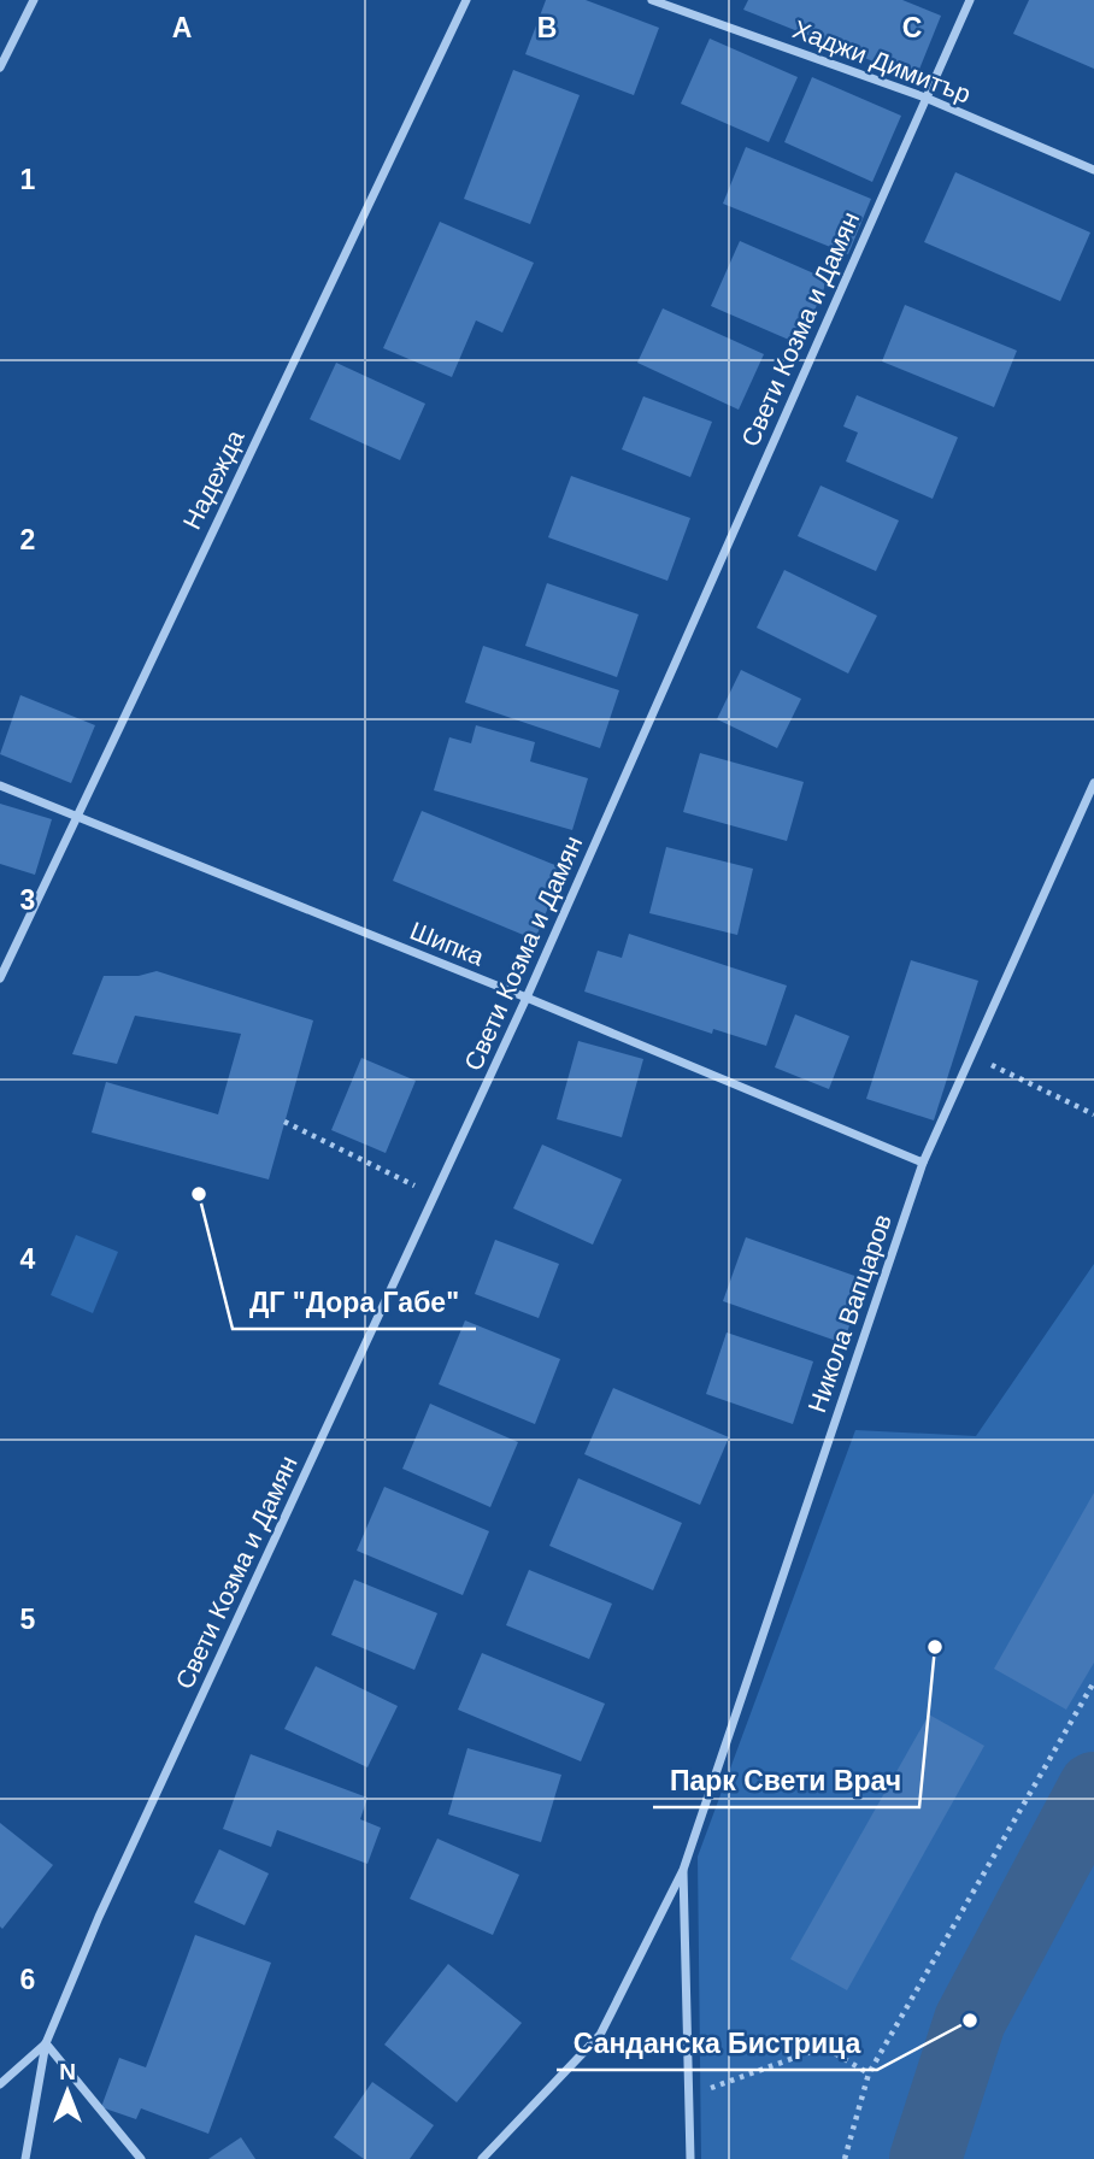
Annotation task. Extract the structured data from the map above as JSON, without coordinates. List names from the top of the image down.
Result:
{
  "streets": {
    "street": [
      "Хаджи Димитър",
      "Свети Козма и Дамян",
      "Надежда",
      "Шипка",
      "Никола Вапцаров"
    ]
  },
  "crossings": [
    ["Хаджи Димитър", "Свети Козма и Дамян"],
    ["Свети Козма и Дамян", "Шипка"],
    ["Надежда", "Шипка"],
    ["Шипка", "Никола Вапцаров"]
  ],
  "places": ["ДГ \"Дора Габе\"", "Парк Свети Врач", "Санданска Бистрица"],
  "north": "top",
  "grid": {
    "columns": ["A", "B", "C"],
    "rows": [
      "1",
      "2",
      "3",
      "4",
      "5",
      "6"
    ]
  }
}
